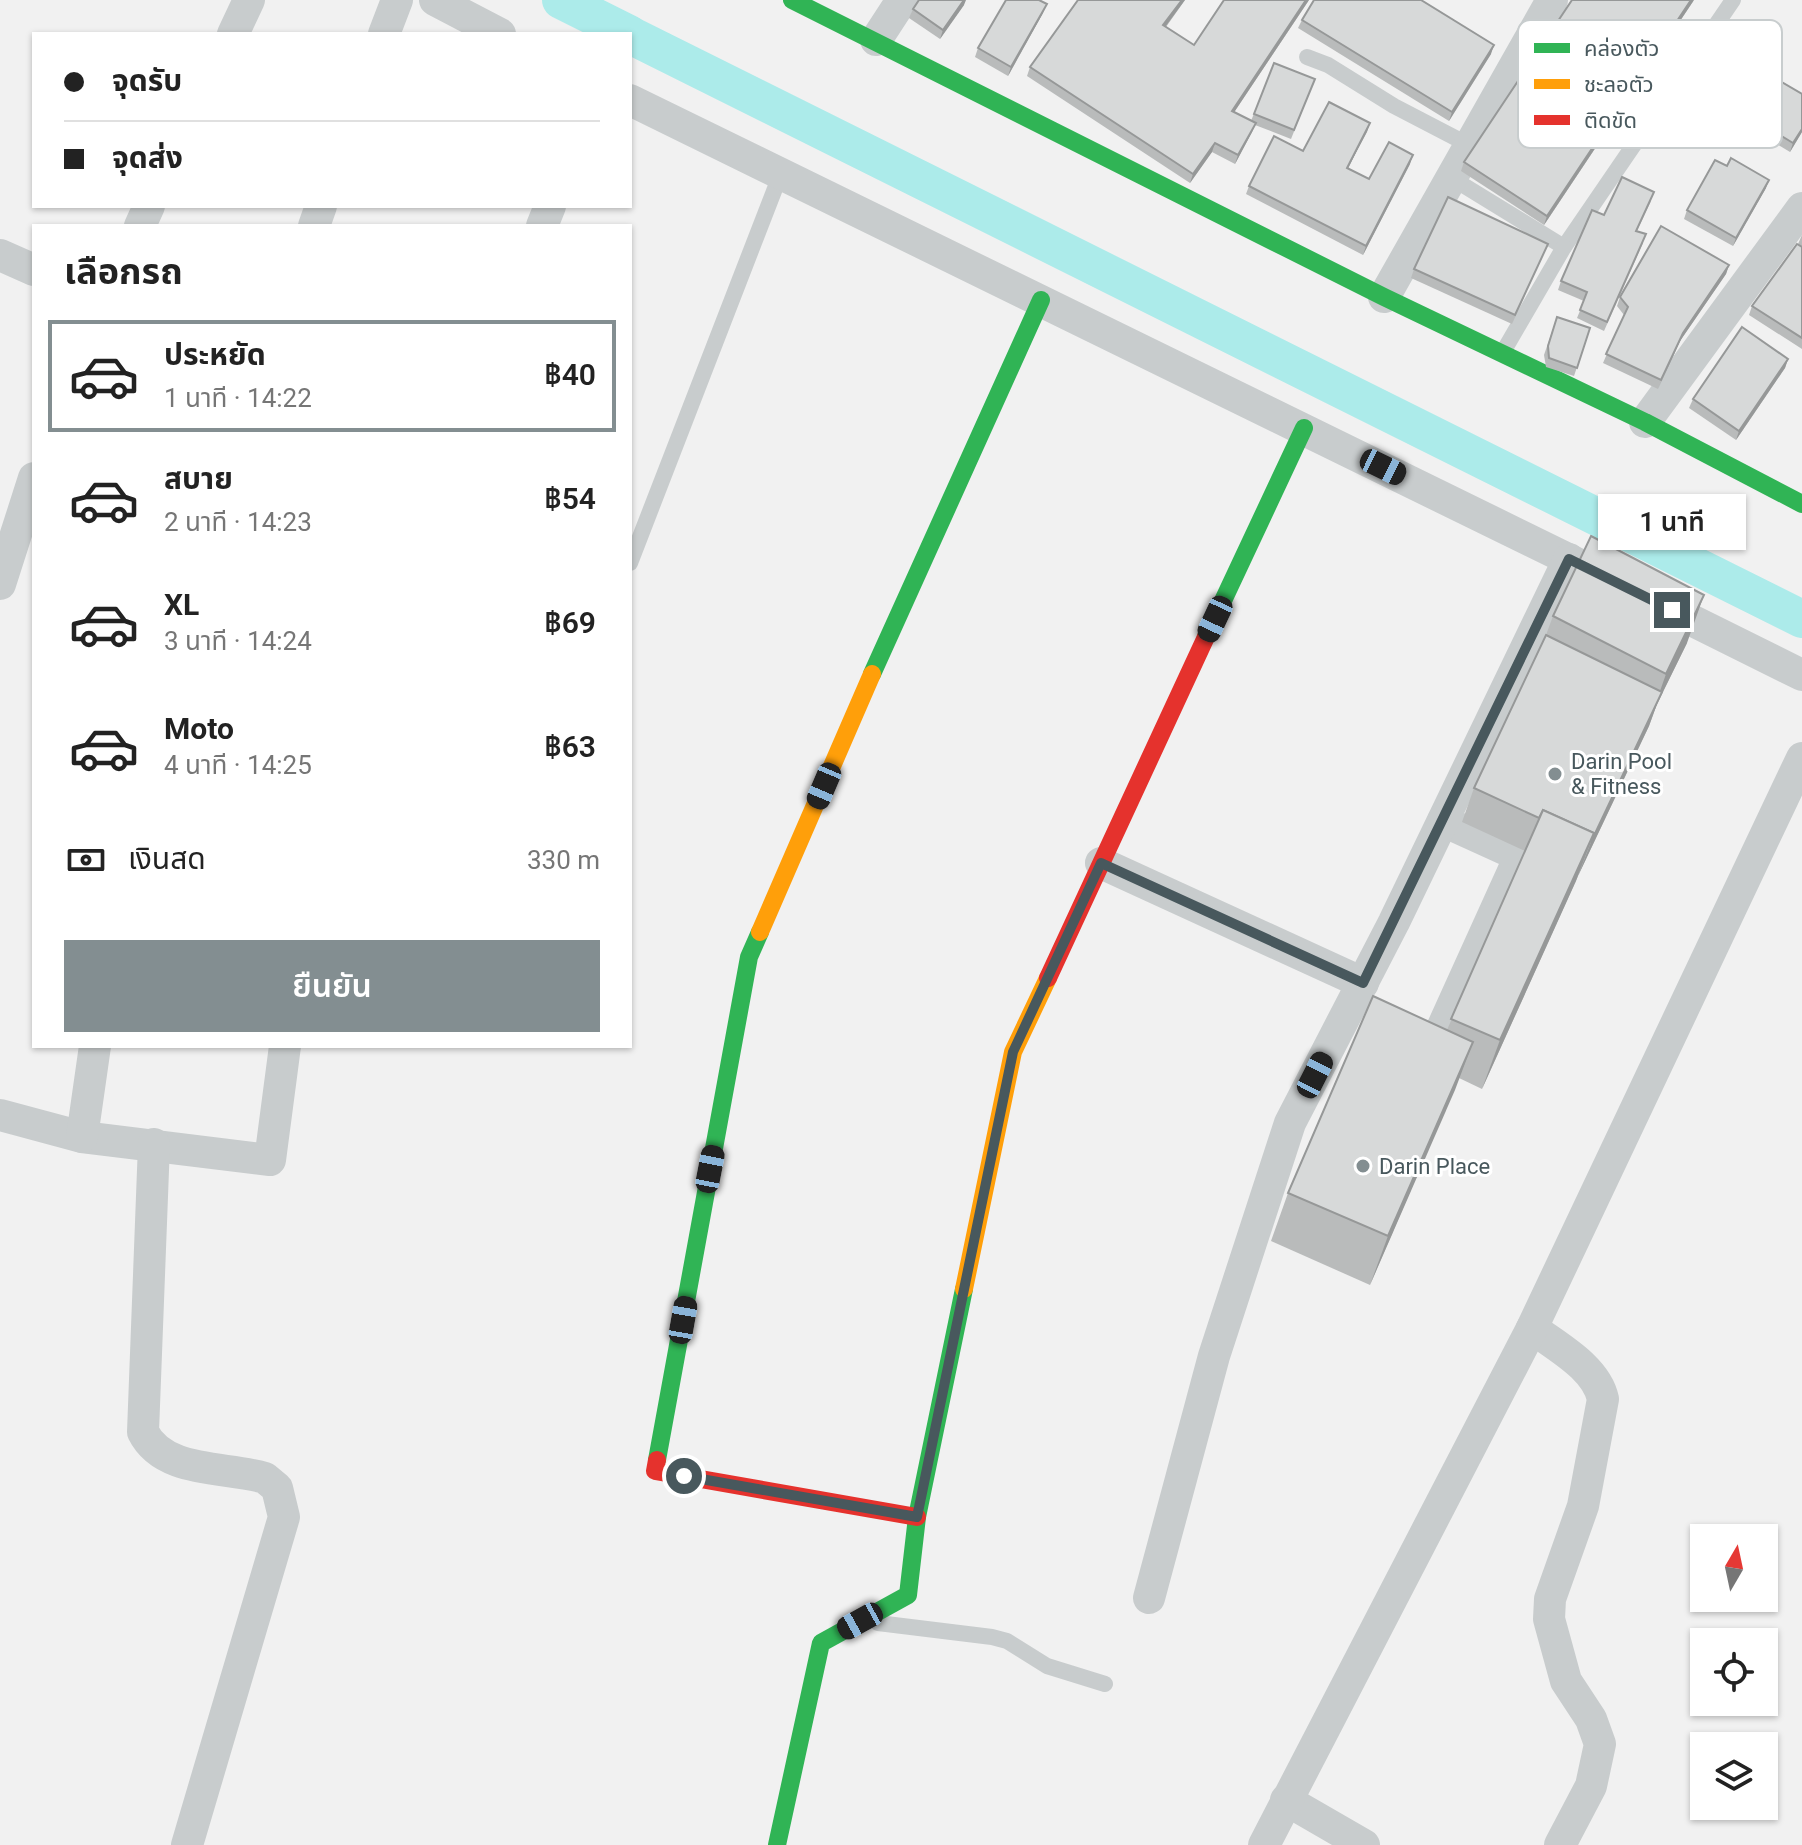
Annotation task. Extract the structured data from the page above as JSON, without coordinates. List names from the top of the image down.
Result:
{
  "places": ["Darin Pool & Fitness", "Darin Place"],
  "legend": ["คล่องตัว", "ชะลอตัว", "ติดขัด"],
  "north": "top",
  "page": {
    "banner": ["จุดรับ", "จุดส่ง"],
    "heading": "เลือกรถ",
    "list": [
      {
        "name": "ประหยัด",
        "note": "1 นาที · 14:22",
        "value": "฿40"
      },
      {
        "name": "สบาย",
        "note": "2 นาที · 14:23",
        "value": "฿54"
      },
      {
        "name": "XL",
        "note": "3 นาที · 14:24",
        "value": "฿69"
      },
      {
        "name": "Moto",
        "note": "4 นาที · 14:25",
        "value": "฿63"
      }
    ],
    "bubble": "1 นาที",
    "pay": ["เงินสด", "330 m"],
    "buttons": "ยืนยัน"
  }
}
